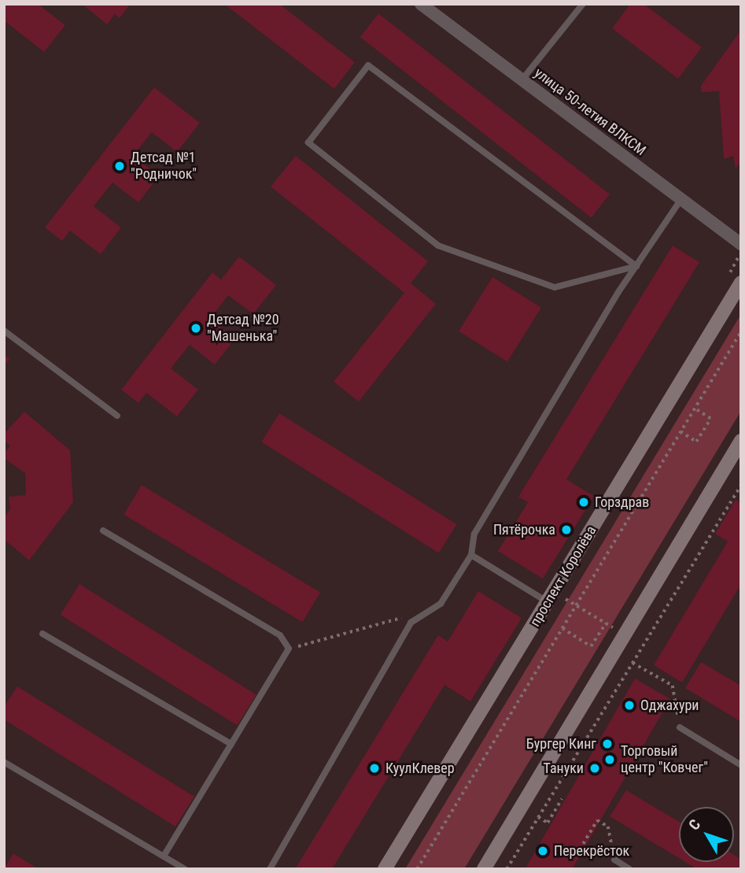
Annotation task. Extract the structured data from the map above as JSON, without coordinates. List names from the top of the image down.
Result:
{
  "streets": {
    "main road": ["проспект Королёва"],
    "street": ["улица 50-летия ВЛКСМ"]
  },
  "places": [
    "Детсад №1 \"Родничок\"",
    "Детсад №20 \"Машенька\"",
    "Горздрав",
    "Пятёрочка",
    "Оджахури",
    "Бургер Кинг",
    "Торговый центр \"Ковчег\"",
    "КуулКлевер",
    "Тануки",
    "Перекрёсток"
  ],
  "north": "top left"
}
